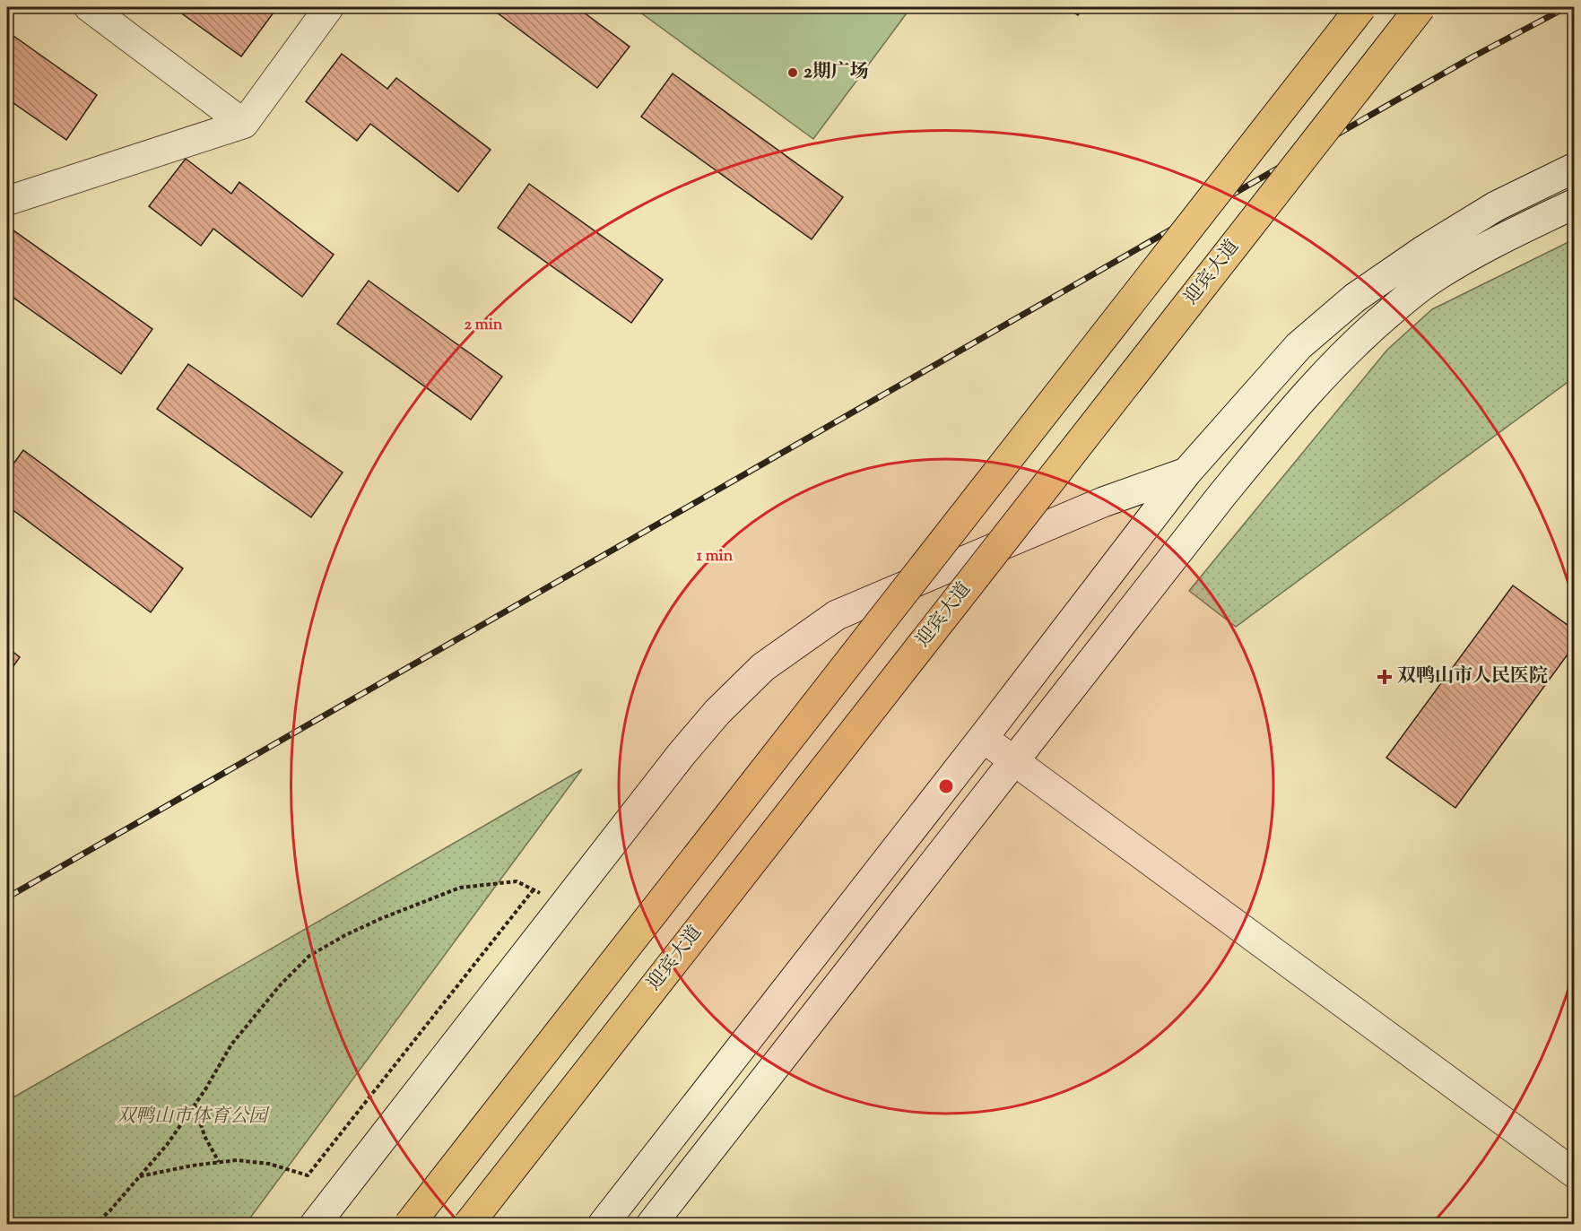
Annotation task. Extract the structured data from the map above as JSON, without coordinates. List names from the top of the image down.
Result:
{
  "streets": {
    "main road": ["迎宾大道"]
  },
  "parks": ["双鸭山市体育公园"],
  "places": {
    "other": ["2期广场"],
    "health": ["双鸭山市人民医院"]
  },
  "rings": ["2 min", "1 min"]
}
